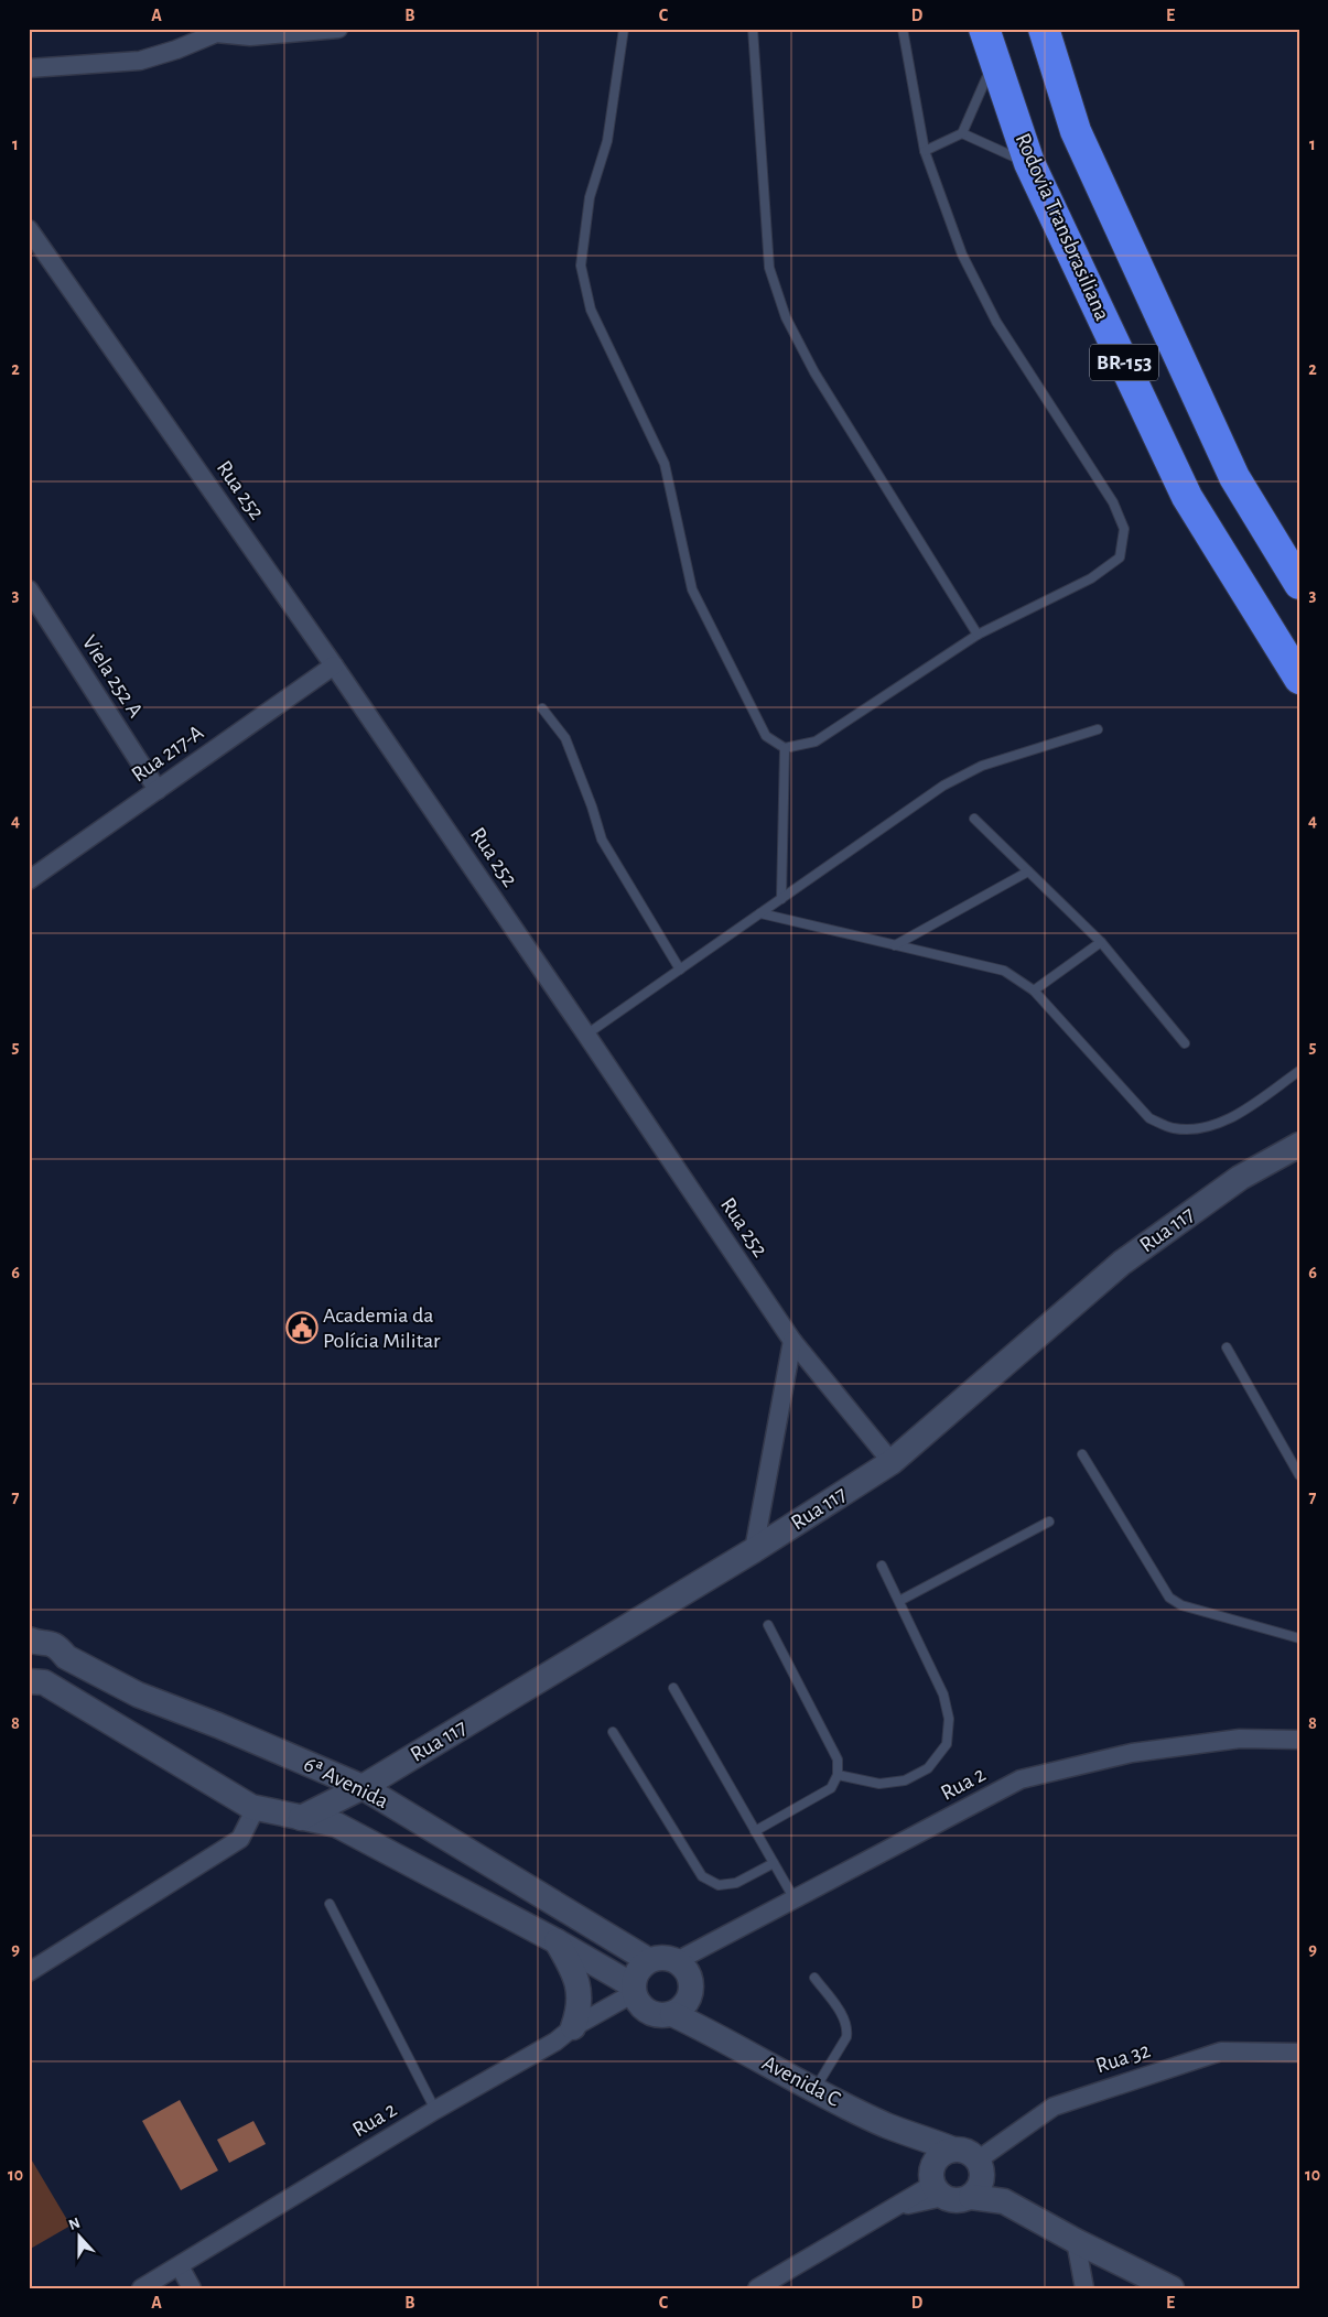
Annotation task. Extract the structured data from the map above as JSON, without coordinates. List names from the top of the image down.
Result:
{
  "streets": {
    "highway": ["Rodovia Transbrasiliana", "BR-153"],
    "street": [
      "Rua 252",
      "Viela 252 A",
      "Rua 217-A",
      "Rua 117",
      "6ª Avenida",
      "Rua 2",
      "Rua 32",
      "Avenida C"
    ]
  },
  "crossings": [
    ["Rua 252", "Rua 217-A"],
    ["Rua 252", "Rua 117"],
    ["Viela 252 A", "Rua 217-A"],
    ["Rua 117", "6ª Avenida"],
    ["6ª Avenida", "Rua 2"],
    ["6ª Avenida", "Avenida C"],
    ["Rua 2", "Avenida C"],
    ["Rua 32", "Avenida C"]
  ],
  "places": {
    "public building": ["Academia da Polícia Militar"]
  },
  "north": "top",
  "grid": {
    "columns": [
      "A",
      "B",
      "C",
      "D",
      "E"
    ],
    "rows": [
      "1",
      "2",
      "3",
      "4",
      "5",
      "6",
      "7",
      "8",
      "9",
      "10"
    ]
  }
}
